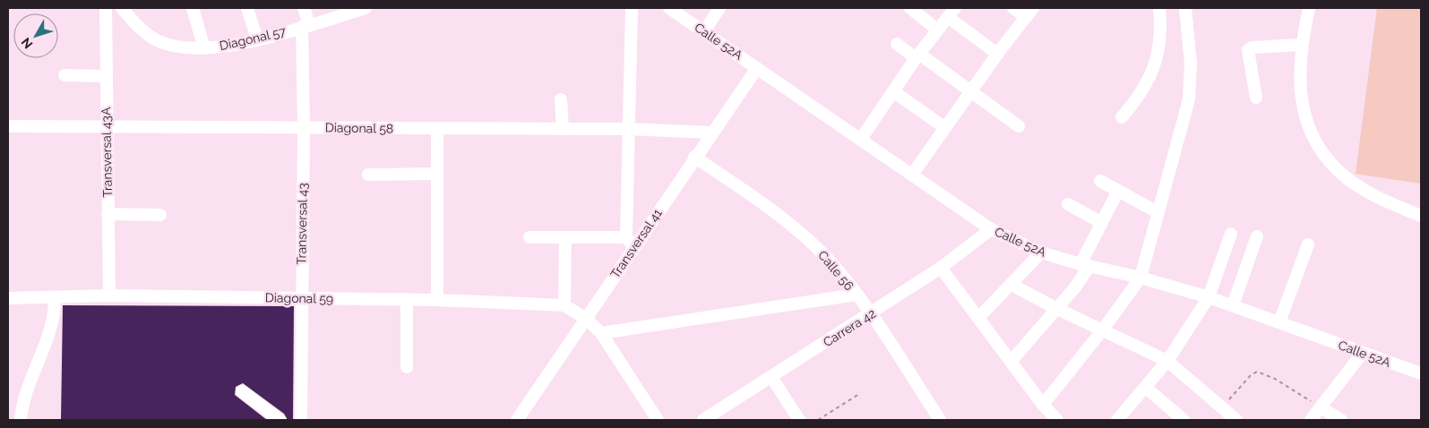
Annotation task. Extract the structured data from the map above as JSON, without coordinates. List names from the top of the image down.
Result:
{
  "streets": {
    "street": [
      "Diagonal 57",
      "Calle 52A",
      "Diagonal 58",
      "Transversal 43A",
      "Transversal 43",
      "Transversal 41",
      "Calle 56",
      "Diagonal 59",
      "Carrera 42"
    ]
  },
  "crossings": [
    ["Diagonal 57", "Transversal 43"],
    ["Calle 52A", "Transversal 41"],
    ["Calle 52A", "Carrera 42"],
    ["Diagonal 58", "Transversal 43A"],
    ["Diagonal 58", "Transversal 43"],
    ["Diagonal 58", "Transversal 41"],
    ["Transversal 43A", "Diagonal 59"],
    ["Transversal 43", "Diagonal 59"],
    ["Transversal 41", "Calle 56"],
    ["Transversal 41", "Diagonal 59"],
    ["Calle 56", "Carrera 42"]
  ],
  "north": "bottom left"
}
